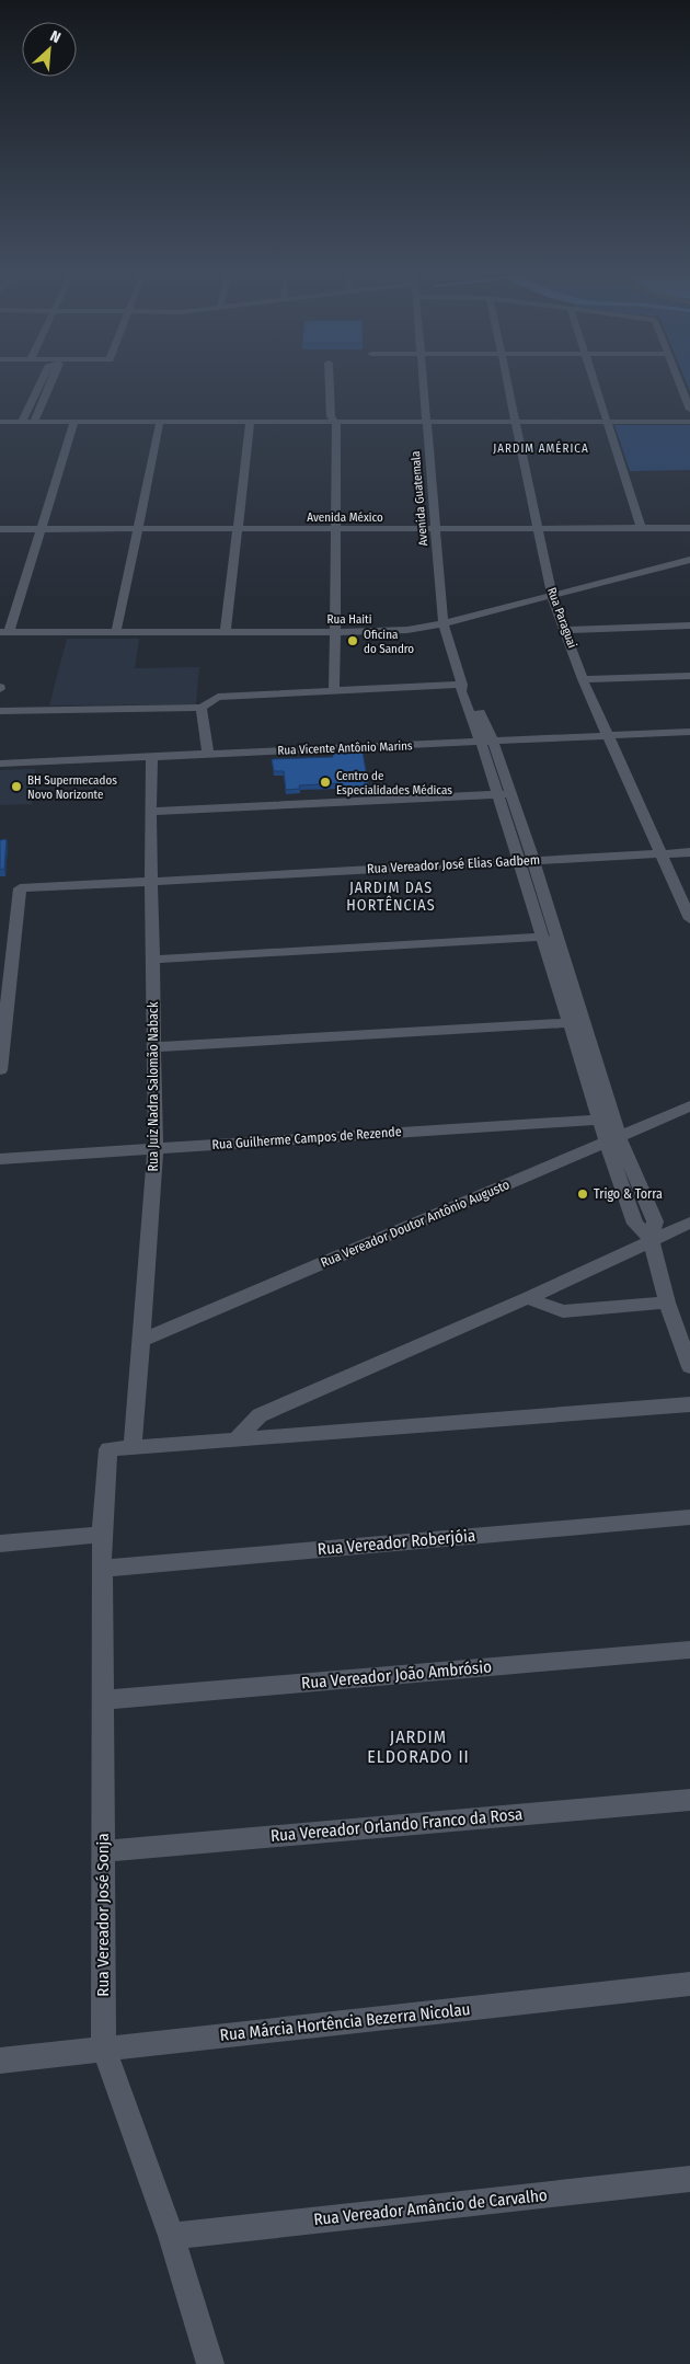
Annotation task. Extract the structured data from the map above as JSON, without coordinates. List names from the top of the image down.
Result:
{
  "streets": {
    "street": [
      "Avenida Guatemala",
      "Avenida México",
      "Rua Paraguai",
      "Rua Haiti",
      "Rua Vicente Antônio Marins",
      "Rua Vereador José Elias Gadbem",
      "Rua Juiz Nadra Salomão Naback",
      "Rua Guilherme Campos de Rezende",
      "Rua Vereador Doutor Antônio Augusto",
      "Rua Vereador Roberjóia",
      "Rua Vereador João Ambrósio",
      "Rua Vereador Orlando Franco da Rosa",
      "Rua Vereador José Sonja",
      "Rua Márcia Hortência Bezerra Nicolau",
      "Rua Vereador Amâncio de Carvalho"
    ]
  },
  "crossings": [
    ["Avenida Guatemala", "Avenida México"],
    ["Avenida Guatemala", "Rua Haiti"],
    ["Avenida Guatemala", "Rua Vicente Antônio Marins"],
    ["Avenida Guatemala", "Rua Vereador José Elias Gadbem"],
    ["Avenida México", "Rua Paraguai"],
    ["Rua Paraguai", "Rua Haiti"],
    ["Rua Paraguai", "Rua Vicente Antônio Marins"],
    ["Rua Paraguai", "Rua Vereador José Elias Gadbem"],
    ["Rua Vicente Antônio Marins", "Rua Juiz Nadra Salomão Naback"],
    ["Rua Vereador José Elias Gadbem", "Rua Juiz Nadra Salomão Naback"],
    ["Rua Juiz Nadra Salomão Naback", "Rua Guilherme Campos de Rezende"],
    ["Rua Juiz Nadra Salomão Naback", "Rua Vereador Doutor Antônio Augusto"],
    ["Rua Juiz Nadra Salomão Naback", "Rua Vereador José Sonja"],
    ["Rua Vereador Roberjóia", "Rua Vereador José Sonja"],
    ["Rua Vereador João Ambrósio", "Rua Vereador José Sonja"],
    ["Rua Vereador Orlando Franco da Rosa", "Rua Vereador José Sonja"],
    ["Rua Vereador José Sonja", "Rua Márcia Hortência Bezerra Nicolau"],
    ["Rua Vereador José Sonja", "Rua Vereador Amâncio de Carvalho"]
  ],
  "districts": ["JARDIM AMÉRICA", "JARDIM DAS HORTÊNCIAS", "JARDIM ELDORADO II"],
  "places": [
    "Oficina do Sandro",
    "Centro de Especialidades Médicas",
    "BH Supermecados Novo Norizonte",
    "Trigo & Torra"
  ],
  "north": "top right"
}
